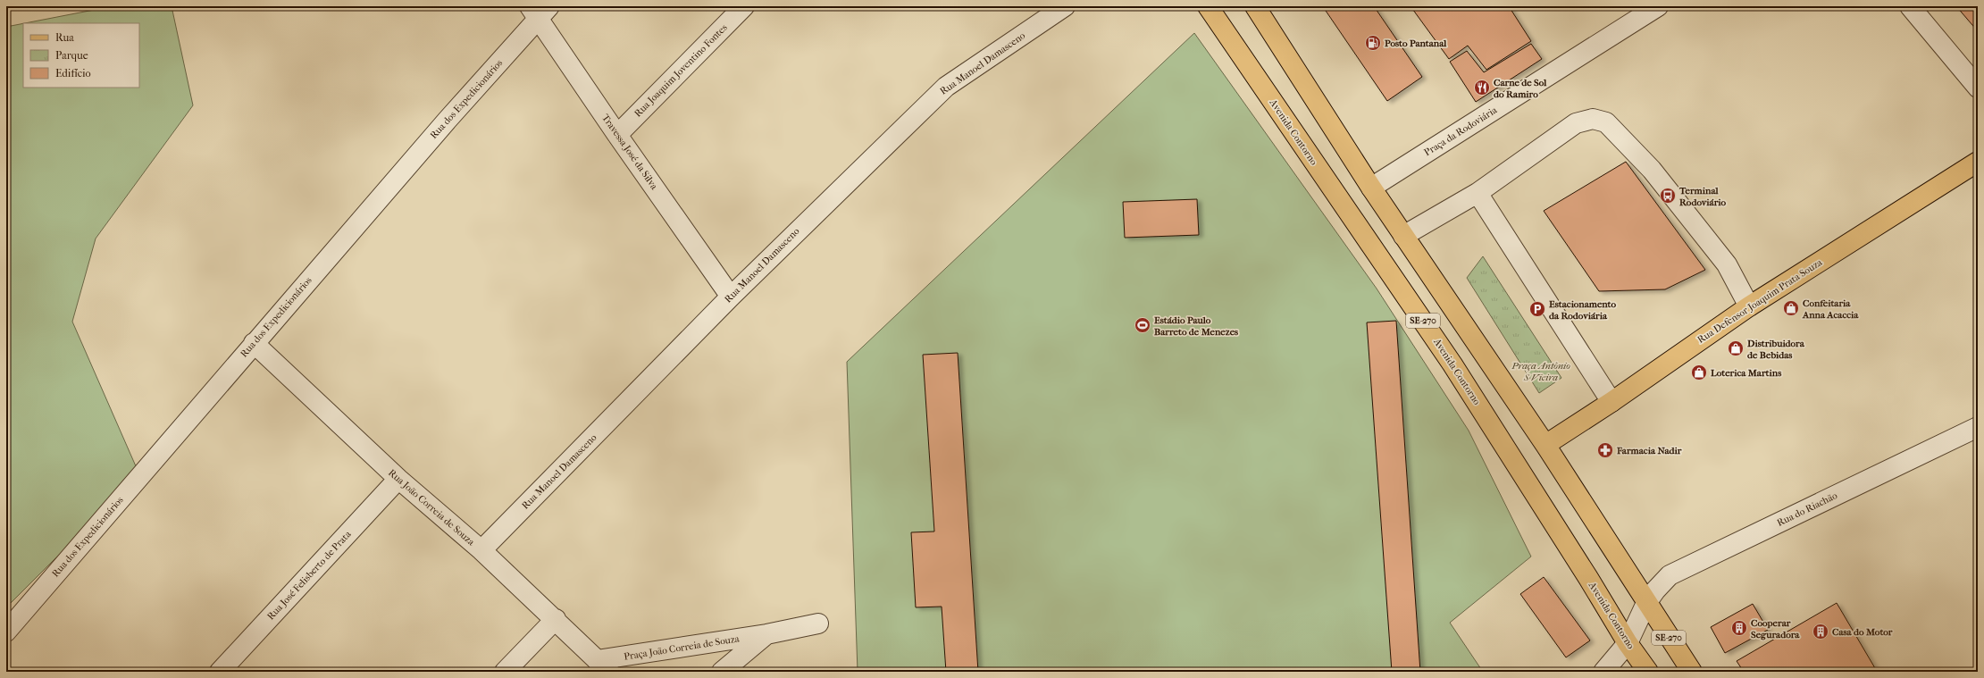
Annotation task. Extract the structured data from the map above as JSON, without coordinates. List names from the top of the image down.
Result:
{
  "streets": {
    "main road": ["Avenida Contorno", "Rua Defensor Joaquim Prata Souza", "SE-270"],
    "street": [
      "Rua Manoel Damasceno",
      "Rua Joaquim Joventino Fontes",
      "Rua dos Expedicionários",
      "Praça da Rodoviária",
      "Travessa José da Silva",
      "Rua João Correia de Souza",
      "Rua do Riachão",
      "Rua José Felisberto de Prata",
      "Praça João Correia de Souza"
    ]
  },
  "crossings": [
    ["Rua Manoel Damasceno", "Travessa José da Silva"],
    ["Rua Manoel Damasceno", "Rua João Correia de Souza"],
    ["Rua Joaquim Joventino Fontes", "Travessa José da Silva"],
    ["Rua dos Expedicionários", "Travessa José da Silva"],
    ["Rua dos Expedicionários", "Rua João Correia de Souza"],
    ["Praça da Rodoviária", "SE-270"],
    ["Avenida Contorno", "Rua do Riachão"],
    ["Rua Defensor Joaquim Prata Souza", "SE-270"],
    ["SE-270", "Rua do Riachão"],
    ["Rua João Correia de Souza", "Rua José Felisberto de Prata"],
    ["Rua João Correia de Souza", "Praça João Correia de Souza"]
  ],
  "parks": ["Praça Antônio S Vieira"],
  "places": {
    "fuel station": ["Posto Pantanal"],
    "restaurant": ["Carne de Sol do Ramiro"],
    "bus stop": ["Terminal Rodoviário"],
    "shop": ["Confeitaria Anna Acaccia", "Distribuidora de Bebidas", "Loterica Martins"],
    "parking": ["Estacionamento da Rodoviária"],
    "sports": ["Estádio Paulo Barreto de Menezes"],
    "pharmacy": ["Farmacia Nadir"],
    "building": ["Cooperar Seguradora", "Casa do Motor"]
  },
  "legend": ["Rua", "Parque", "Edifício"]
}
